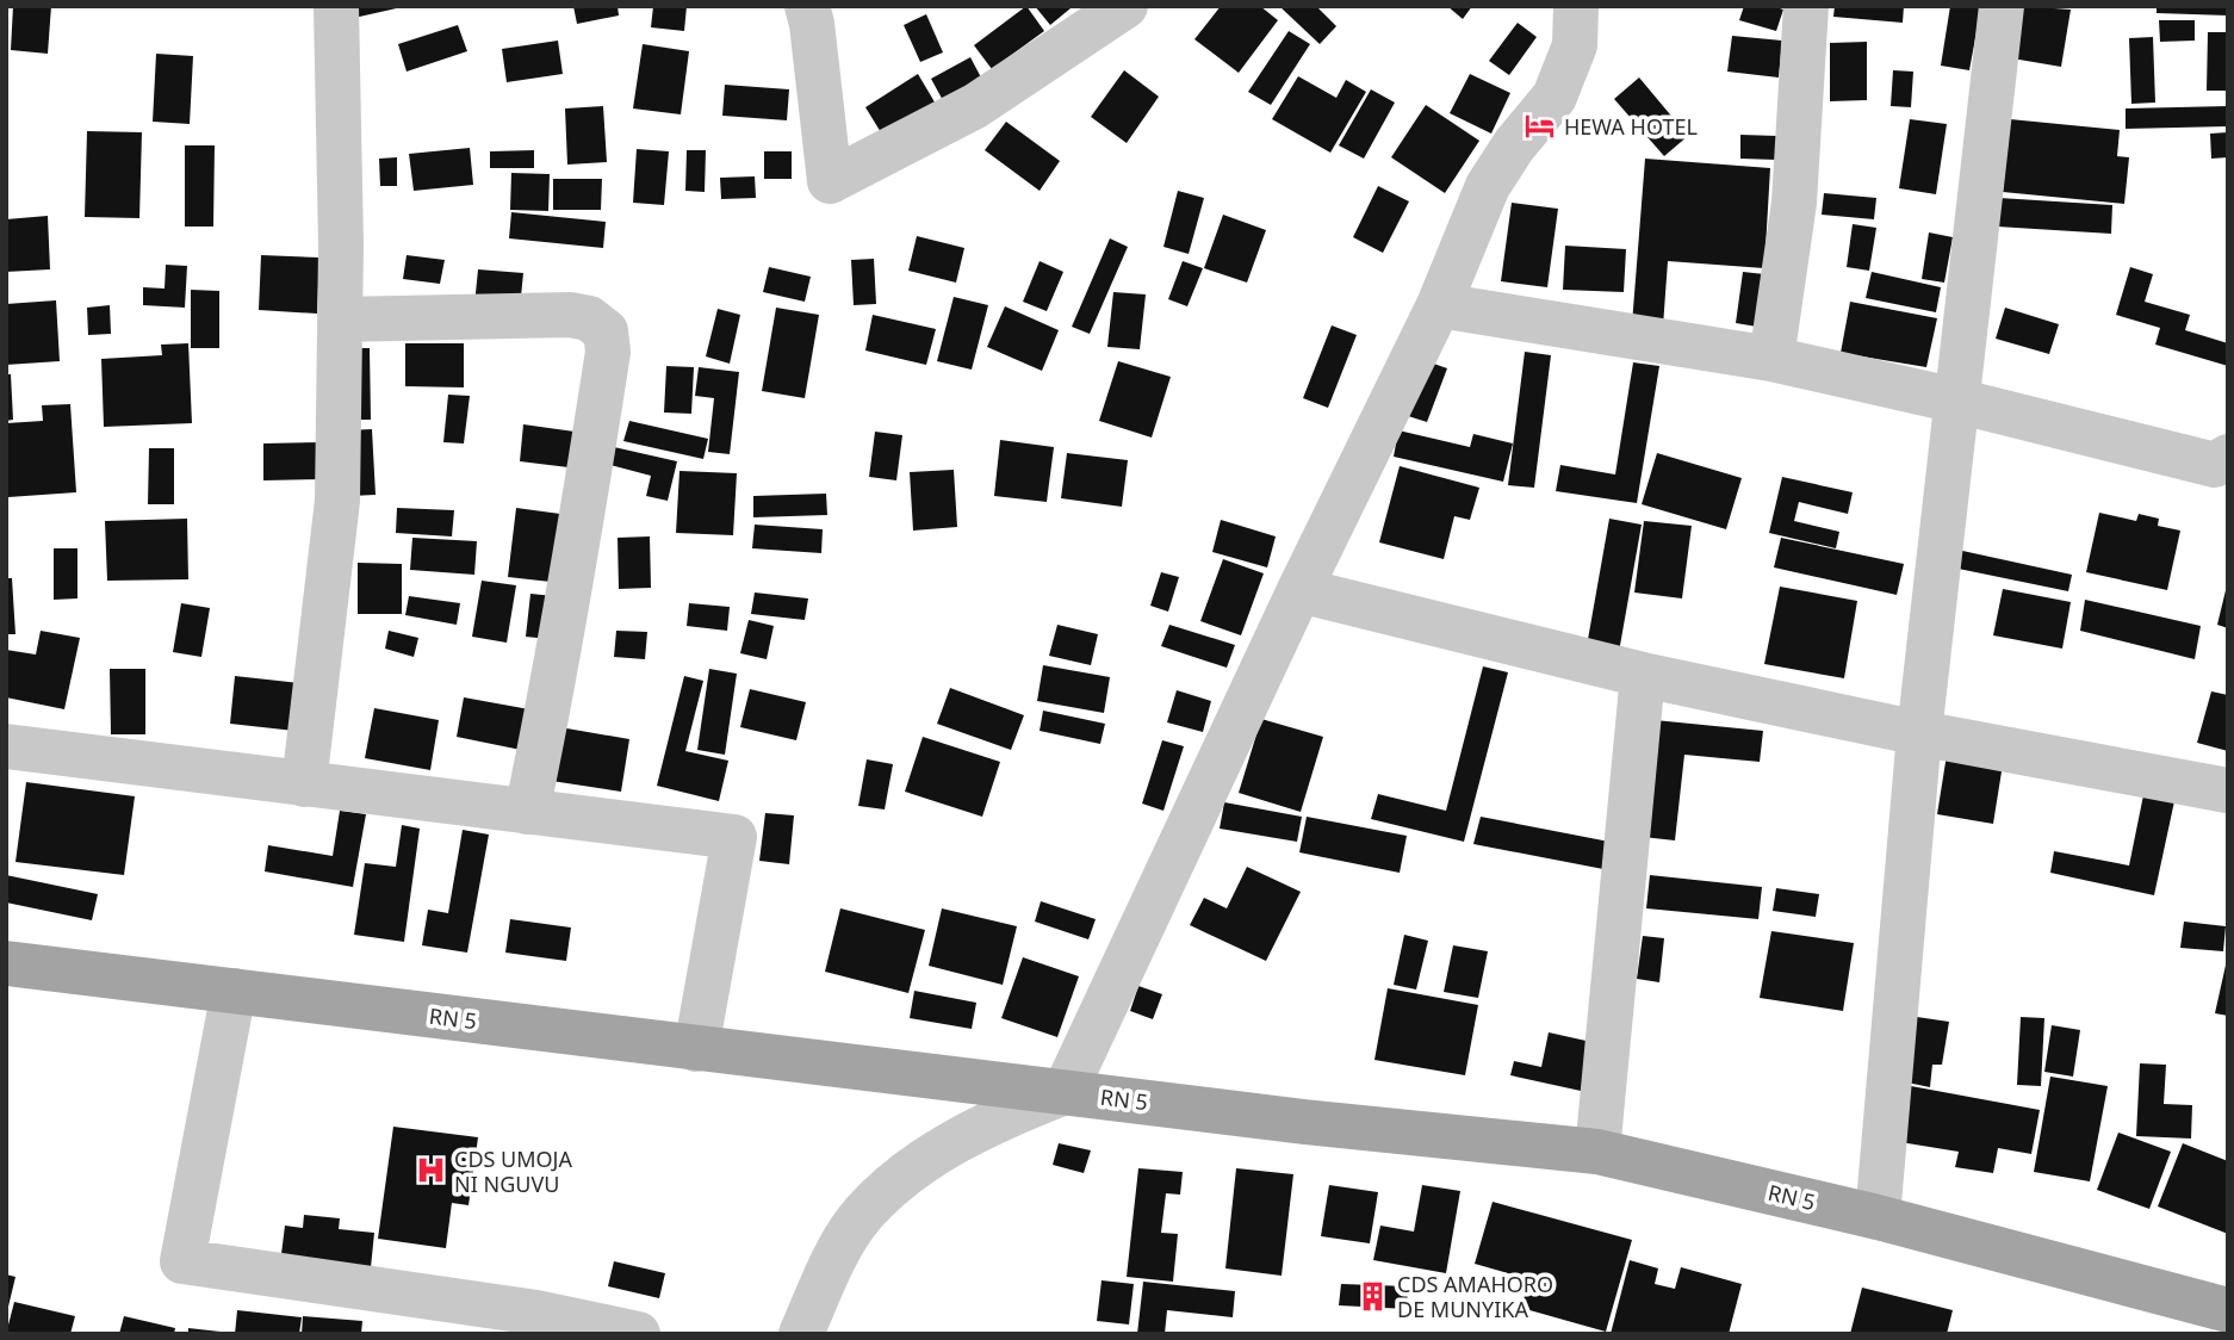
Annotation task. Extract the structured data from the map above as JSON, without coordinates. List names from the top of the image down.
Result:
{
  "streets": {
    "main road": ["RN 5"]
  },
  "places": {
    "hotel": ["HEWA HOTEL"],
    "hospital": ["CDS UMOJA NI NGUVU"],
    "building": ["CDS AMAHORO DE MUNYIKA"]
  }
}
